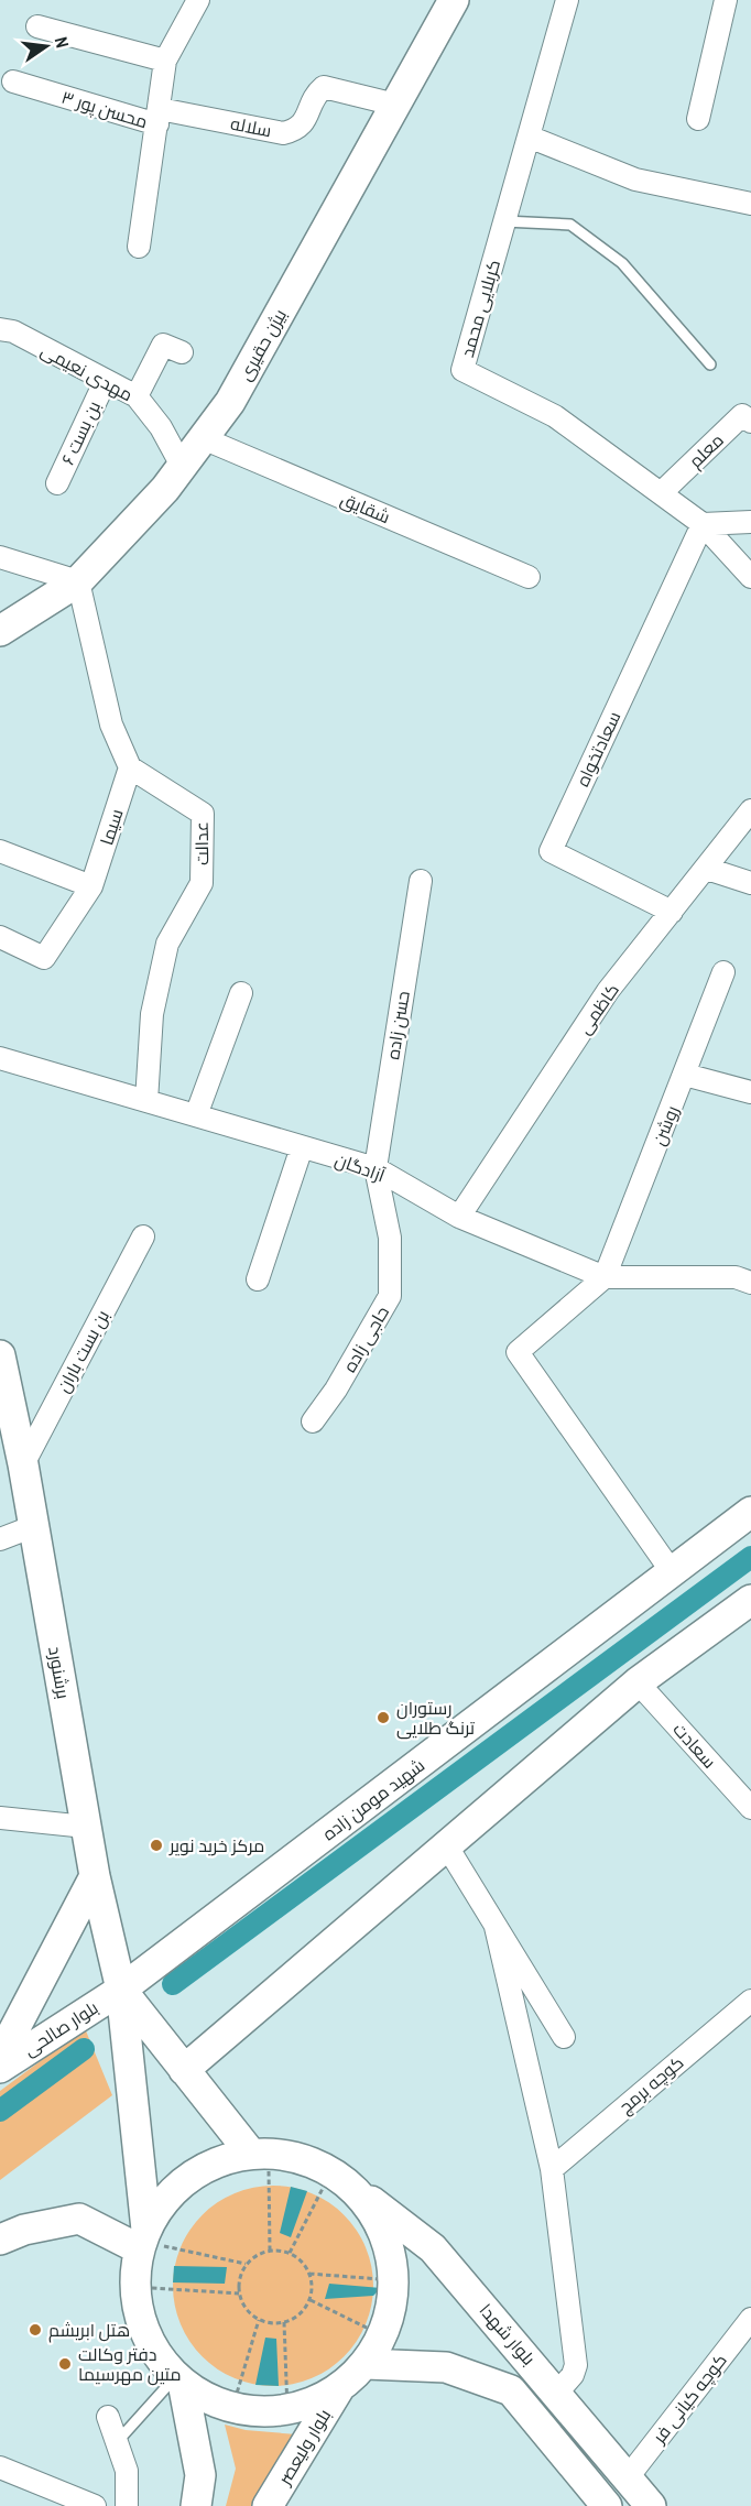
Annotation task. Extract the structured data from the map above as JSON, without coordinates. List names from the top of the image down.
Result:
{
  "streets": {
    "main road": [
      "بیژن حقیری",
      "برشنورد",
      "شهید مومن زاده",
      "بلوار صالحی",
      "بلوار شهدا",
      "بلوار ولیعصر"
    ],
    "street": [
      "محسن پور ۳",
      "سلاله",
      "کربلایی محمد",
      "مهدی نعیمی",
      "بن بست ۶",
      "معلم",
      "شقایق",
      "سعادتخواه",
      "سیما",
      "عدالت",
      "کاظمی",
      "حسن زاده",
      "روشن",
      "آزادگان",
      "حاجی زاده",
      "بن بست باران",
      "سعادت",
      "کوچه برمچ",
      "کوچه کیانی فر"
    ]
  },
  "crossings": [
    ["محسن پور ۳", "سلاله"],
    ["سلاله", "بیژن حقیری"],
    ["کربلایی محمد", "معلم"],
    ["کربلایی محمد", "سعادتخواه"],
    ["بیژن حقیری", "مهدی نعیمی"],
    ["بیژن حقیری", "شقایق"],
    ["مهدی نعیمی", "بن بست ۶"],
    ["سعادتخواه", "کاظمی"],
    ["سیما", "عدالت"],
    ["عدالت", "آزادگان"],
    ["کاظمی", "آزادگان"],
    ["حسن زاده", "آزادگان"],
    ["حسن زاده", "حاجی زاده"],
    ["روشن", "آزادگان"],
    ["آزادگان", "حاجی زاده"],
    ["بن بست باران", "برشنورد"],
    ["برشنورد", "شهید مومن زاده"],
    ["برشنورد", "بلوار صالحی"],
    ["شهید مومن زاده", "بلوار صالحی"],
    ["بلوار شهدا", "کوچه کیانی فر"]
  ],
  "places": [
    "رستوران ترنگ طلایی",
    "مرکز خرید نویر",
    "هتل ابریشم",
    "دفتر وکالت متین مهرسیما"
  ],
  "north": "right"
}
